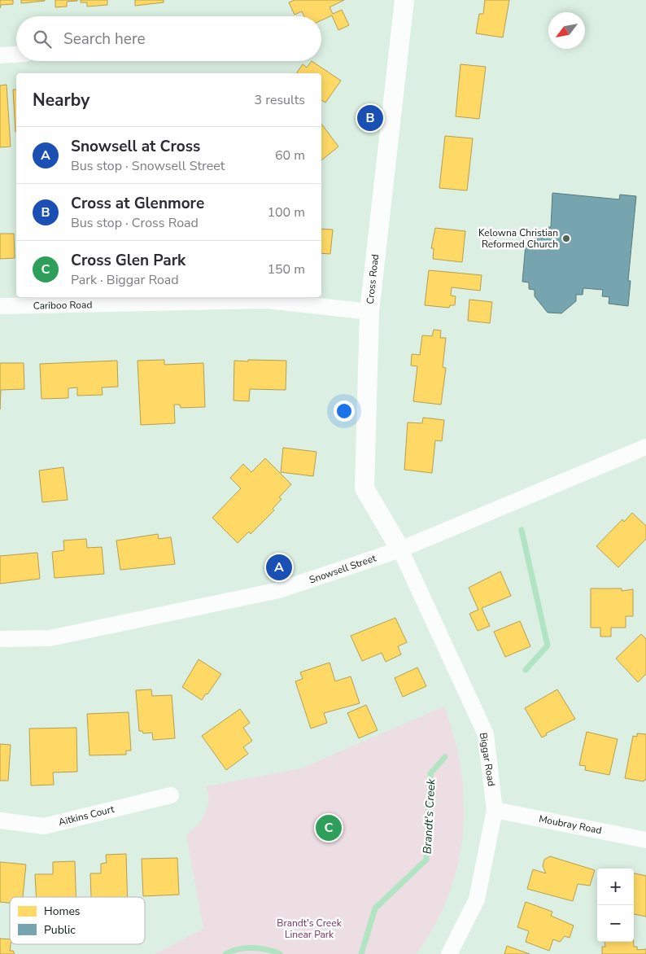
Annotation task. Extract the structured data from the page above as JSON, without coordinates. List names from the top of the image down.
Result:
{
  "streets": {
    "street": [
      "Cross Road",
      "Cariboo Road",
      "Snowsell Street",
      "Biggar Road",
      "Aitkins Court",
      "Moubray Road"
    ]
  },
  "crossings": [
    ["Cross Road", "Cariboo Road"],
    ["Cross Road", "Snowsell Street"],
    ["Cross Road", "Biggar Road"],
    ["Snowsell Street", "Biggar Road"],
    ["Biggar Road", "Moubray Road"]
  ],
  "water": ["Brandt's Creek"],
  "parks": ["Brandt's Creek Linear Park"],
  "places": ["Kelowna Christian Reformed Church"],
  "legend": ["Homes", "Public"],
  "north": "bottom left",
  "page": {
    "search": "Search here",
    "heading": ["Nearby", "3 results"],
    "pins": ["B", "A", "C"],
    "list": [
      {
        "mark": "A",
        "name": "Snowsell at Cross",
        "note": "Bus stop · Snowsell Street",
        "value": "60 m"
      },
      {
        "mark": "B",
        "name": "Cross at Glenmore",
        "note": "Bus stop · Cross Road",
        "value": "100 m"
      },
      {
        "mark": "C",
        "name": "Cross Glen Park",
        "note": "Park · Biggar Road",
        "value": "150 m"
      }
    ],
    "map_buttons": ["+", "−"]
  }
}
